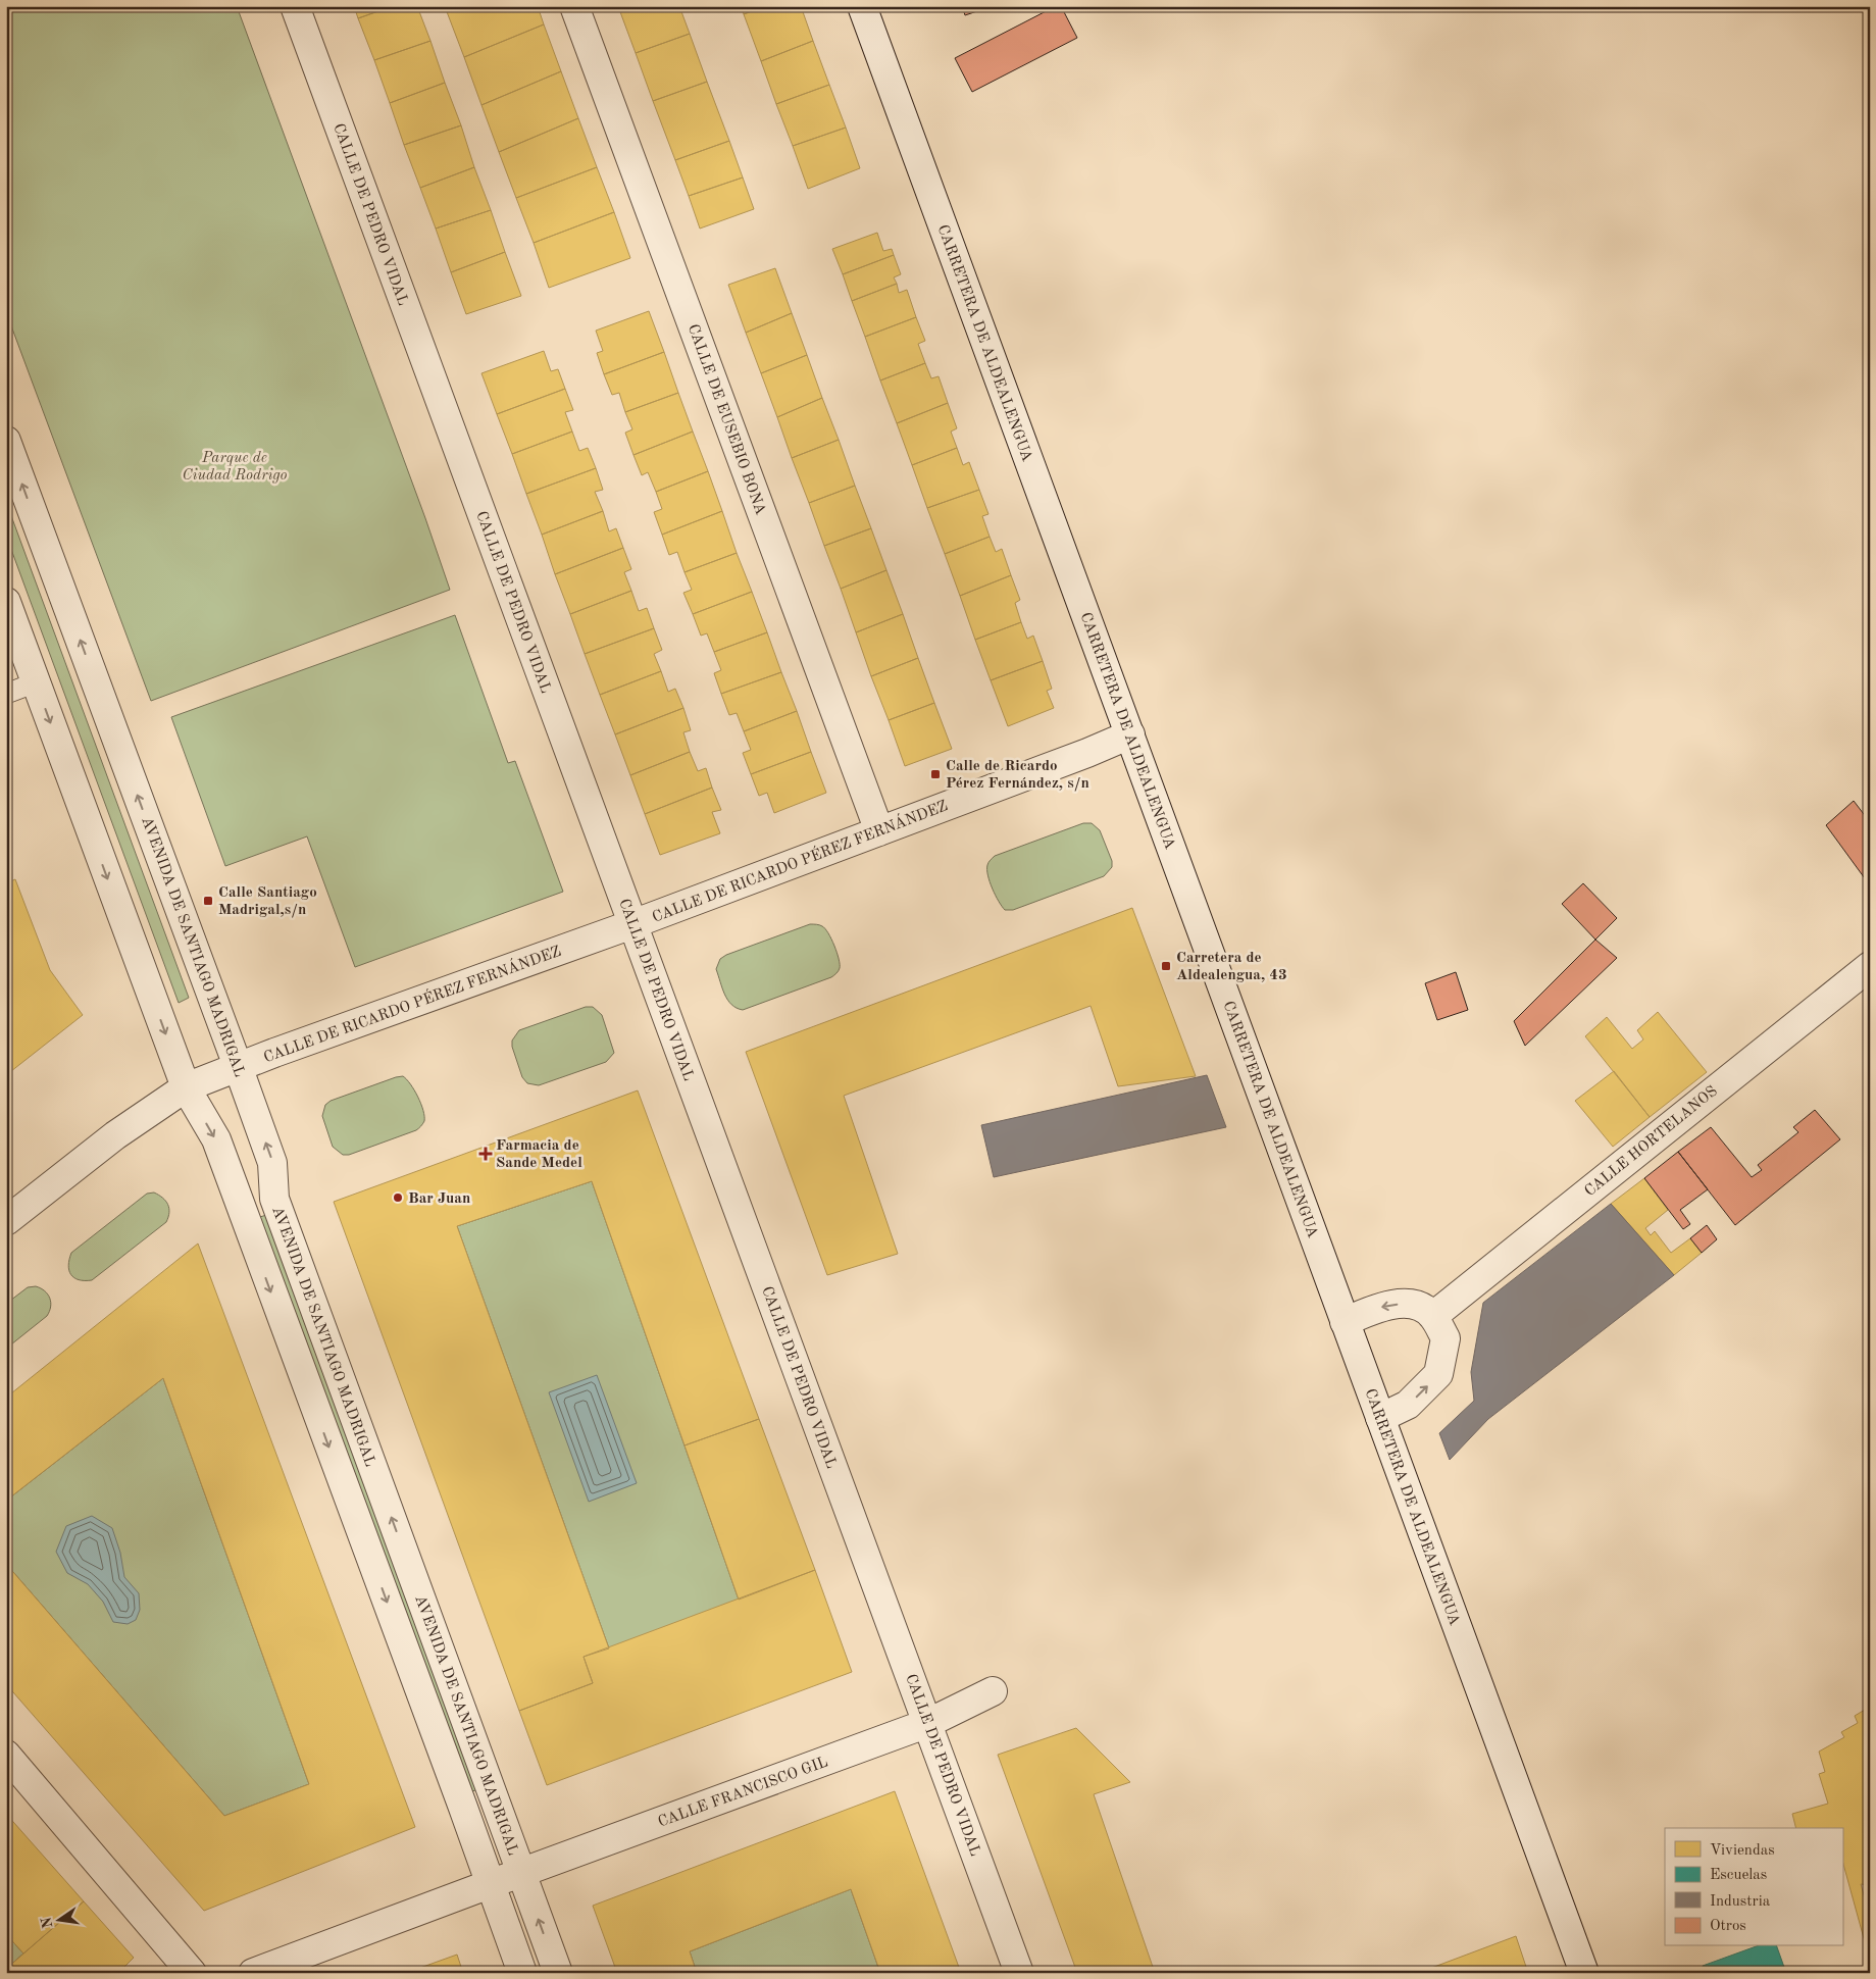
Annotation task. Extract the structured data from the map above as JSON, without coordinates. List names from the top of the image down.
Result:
{
  "streets": {
    "street": [
      "CALLE DE PEDRO VIDAL",
      "CARRETERA DE ALDEALENGUA",
      "CALLE DE EUSEBIO BONA",
      "CALLE DE RICARDO PÉREZ FERNÁNDEZ",
      "AVENIDA DE SANTIAGO MADRIGAL",
      "CALLE HORTELANOS",
      "CALLE FRANCISCO GIL"
    ]
  },
  "crossings": [
    ["CALLE DE PEDRO VIDAL", "CALLE DE RICARDO PÉREZ FERNÁNDEZ"],
    ["CALLE DE PEDRO VIDAL", "CALLE FRANCISCO GIL"],
    ["CARRETERA DE ALDEALENGUA", "CALLE DE RICARDO PÉREZ FERNÁNDEZ"],
    ["CALLE DE EUSEBIO BONA", "CALLE DE RICARDO PÉREZ FERNÁNDEZ"],
    ["CALLE DE RICARDO PÉREZ FERNÁNDEZ", "AVENIDA DE SANTIAGO MADRIGAL"],
    ["AVENIDA DE SANTIAGO MADRIGAL", "CALLE FRANCISCO GIL"]
  ],
  "parks": ["Parque de Ciudad Rodrigo"],
  "places": {
    "transit": ["Calle de Ricardo Pérez Fernández, s/n", "Calle Santiago Madrigal,s/n", "Carretera de Aldealengua, 43"],
    "health": ["Farmacia de Sande Medel"],
    "other": ["Bar Juan"]
  },
  "legend": [
    "Viviendas",
    "Escuelas",
    "Industria",
    "Otros"
  ],
  "north": "left"
}
